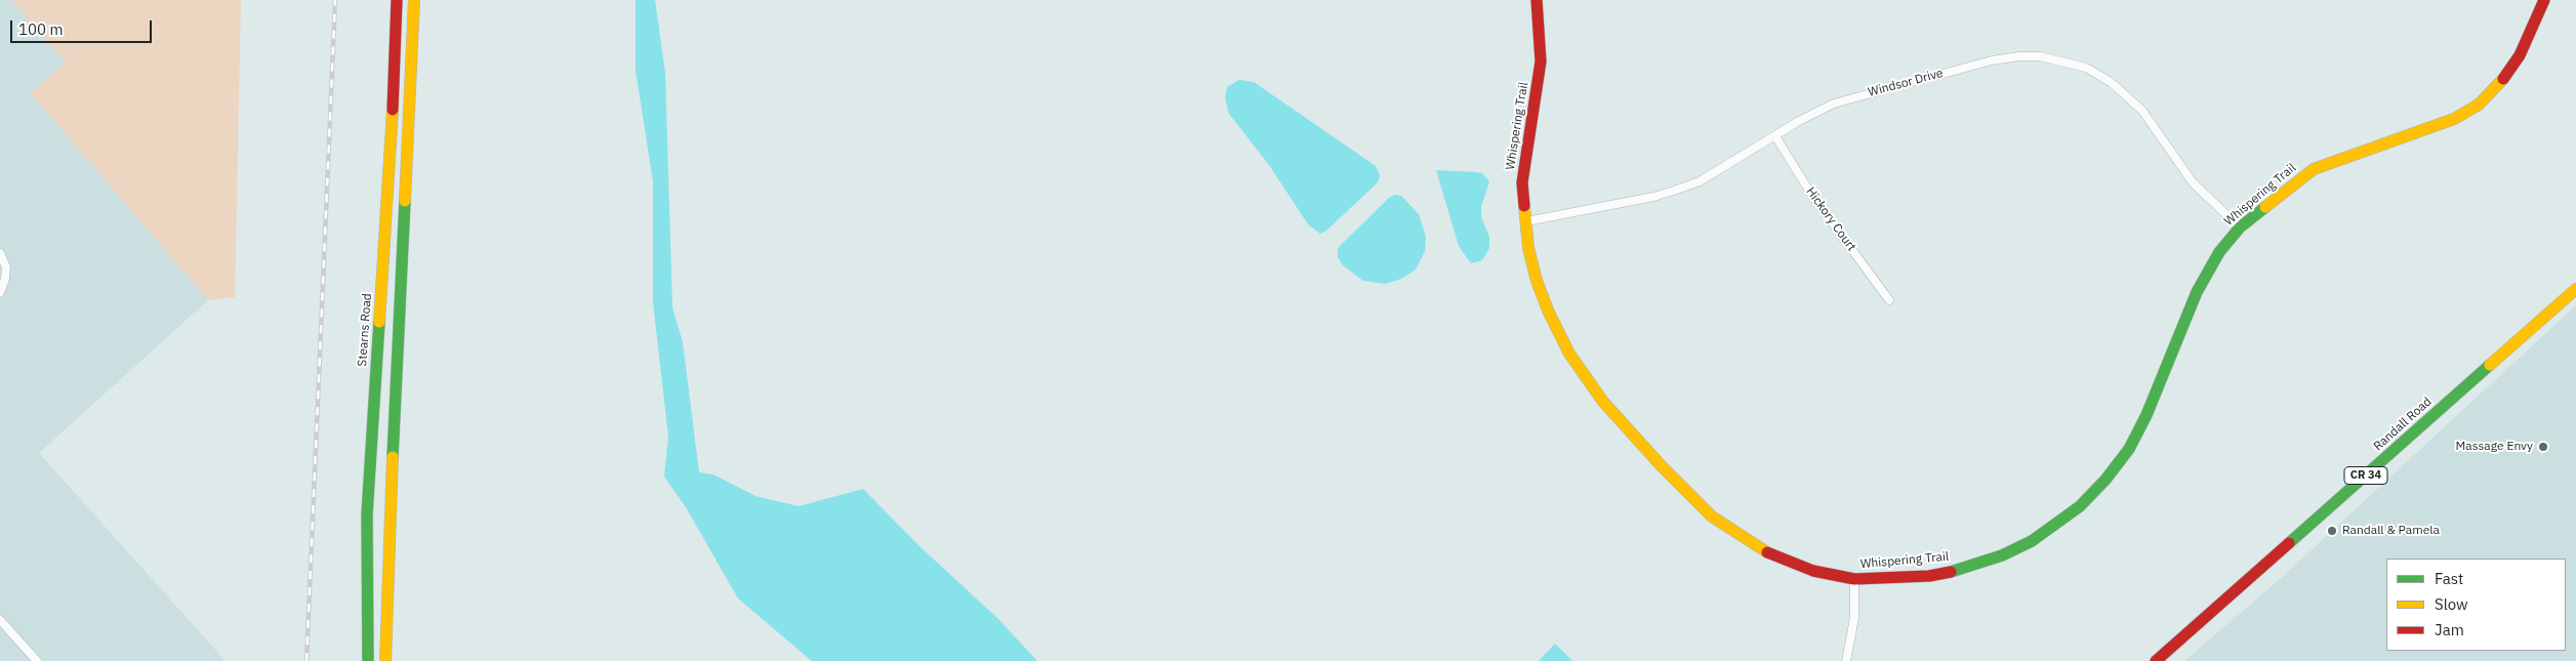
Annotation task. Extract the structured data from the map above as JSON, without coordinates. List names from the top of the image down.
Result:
{
  "streets": {
    "main road": [
      "Whispering Trail",
      "Stearns Road",
      "Randall Road",
      "CR 34"
    ],
    "street": ["Windsor Drive", "Hickory Court"]
  },
  "crossings": [
    ["Windsor Drive", "Whispering Trail"],
    ["Windsor Drive", "Hickory Court"]
  ],
  "places": ["Massage Envy", "Randall & Pamela"],
  "legend": ["Fast", "Slow", "Jam"],
  "scale_bar": "100 m"
}
